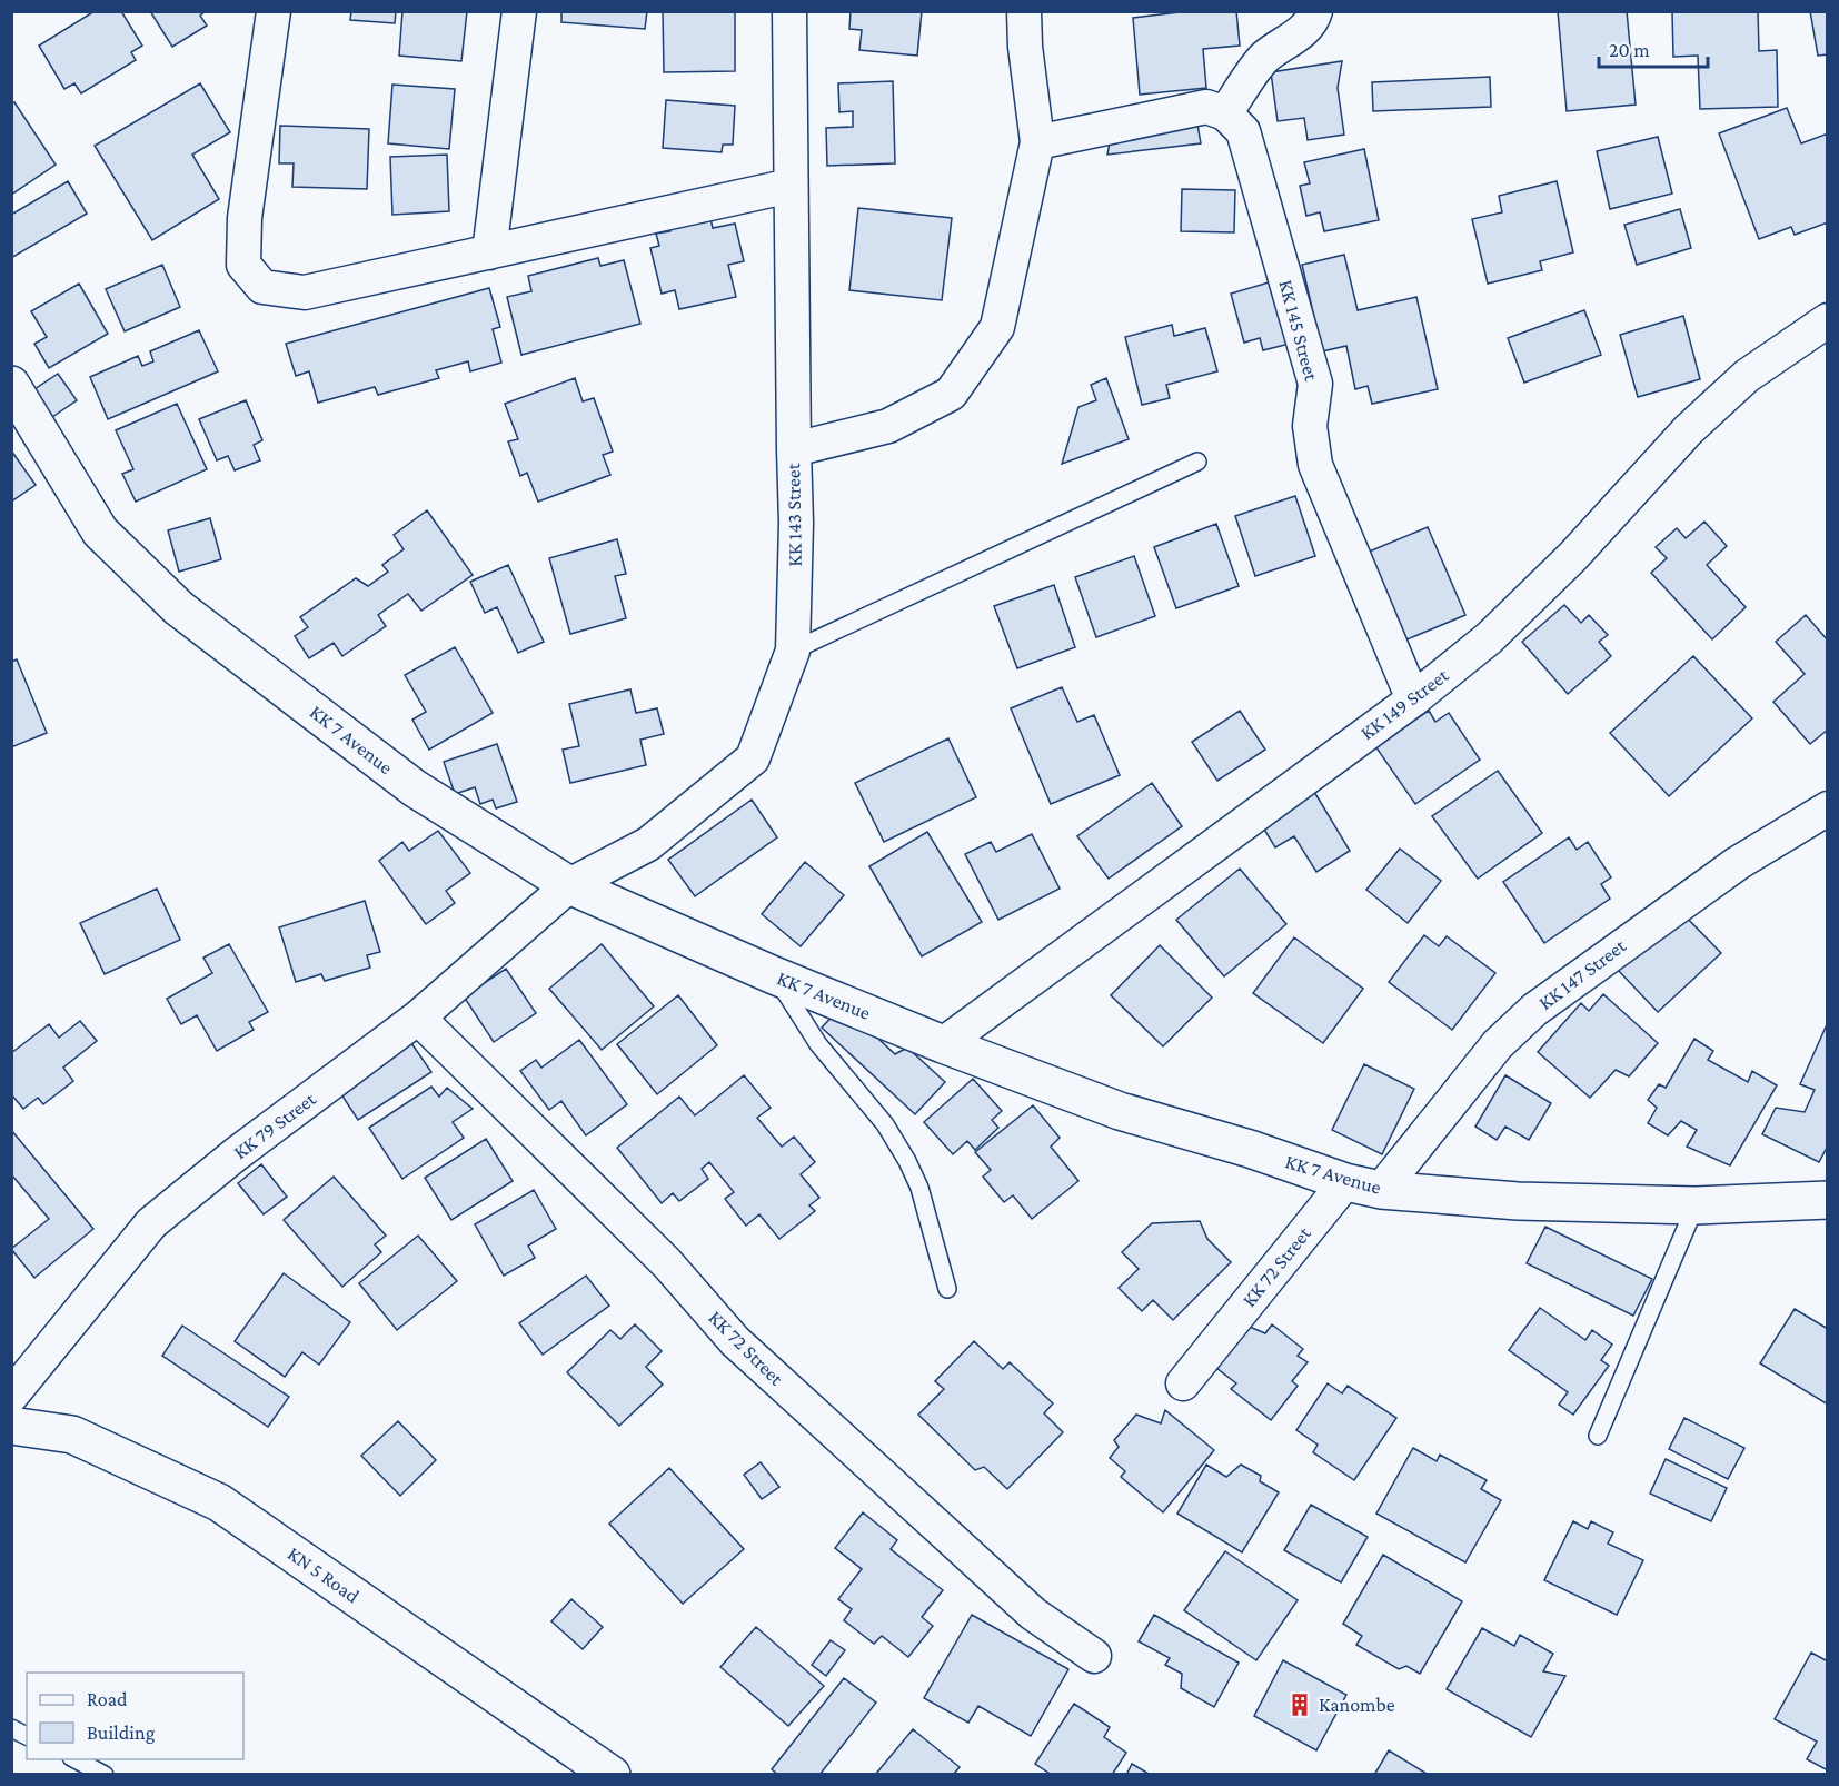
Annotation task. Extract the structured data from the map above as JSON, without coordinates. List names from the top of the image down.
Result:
{
  "streets": {
    "street": [
      "KK 145 Street",
      "KK 143 Street",
      "KK 149 Street",
      "KK 7 Avenue",
      "KK 147 Street",
      "KK 79 Street",
      "KK 72 Street",
      "KN 5 Road"
    ]
  },
  "crossings": [
    ["KK 145 Street", "KK 149 Street"],
    ["KK 143 Street", "KK 7 Avenue"],
    ["KK 143 Street", "KK 79 Street"],
    ["KK 149 Street", "KK 7 Avenue"],
    ["KK 7 Avenue", "KK 147 Street"],
    ["KK 7 Avenue", "KK 79 Street"],
    ["KK 7 Avenue", "KK 72 Street"],
    ["KK 79 Street", "KK 72 Street"]
  ],
  "places": {
    "building": ["Kanombe"]
  },
  "legend": ["Road", "Building"],
  "scale_bar": "20 m"
}
